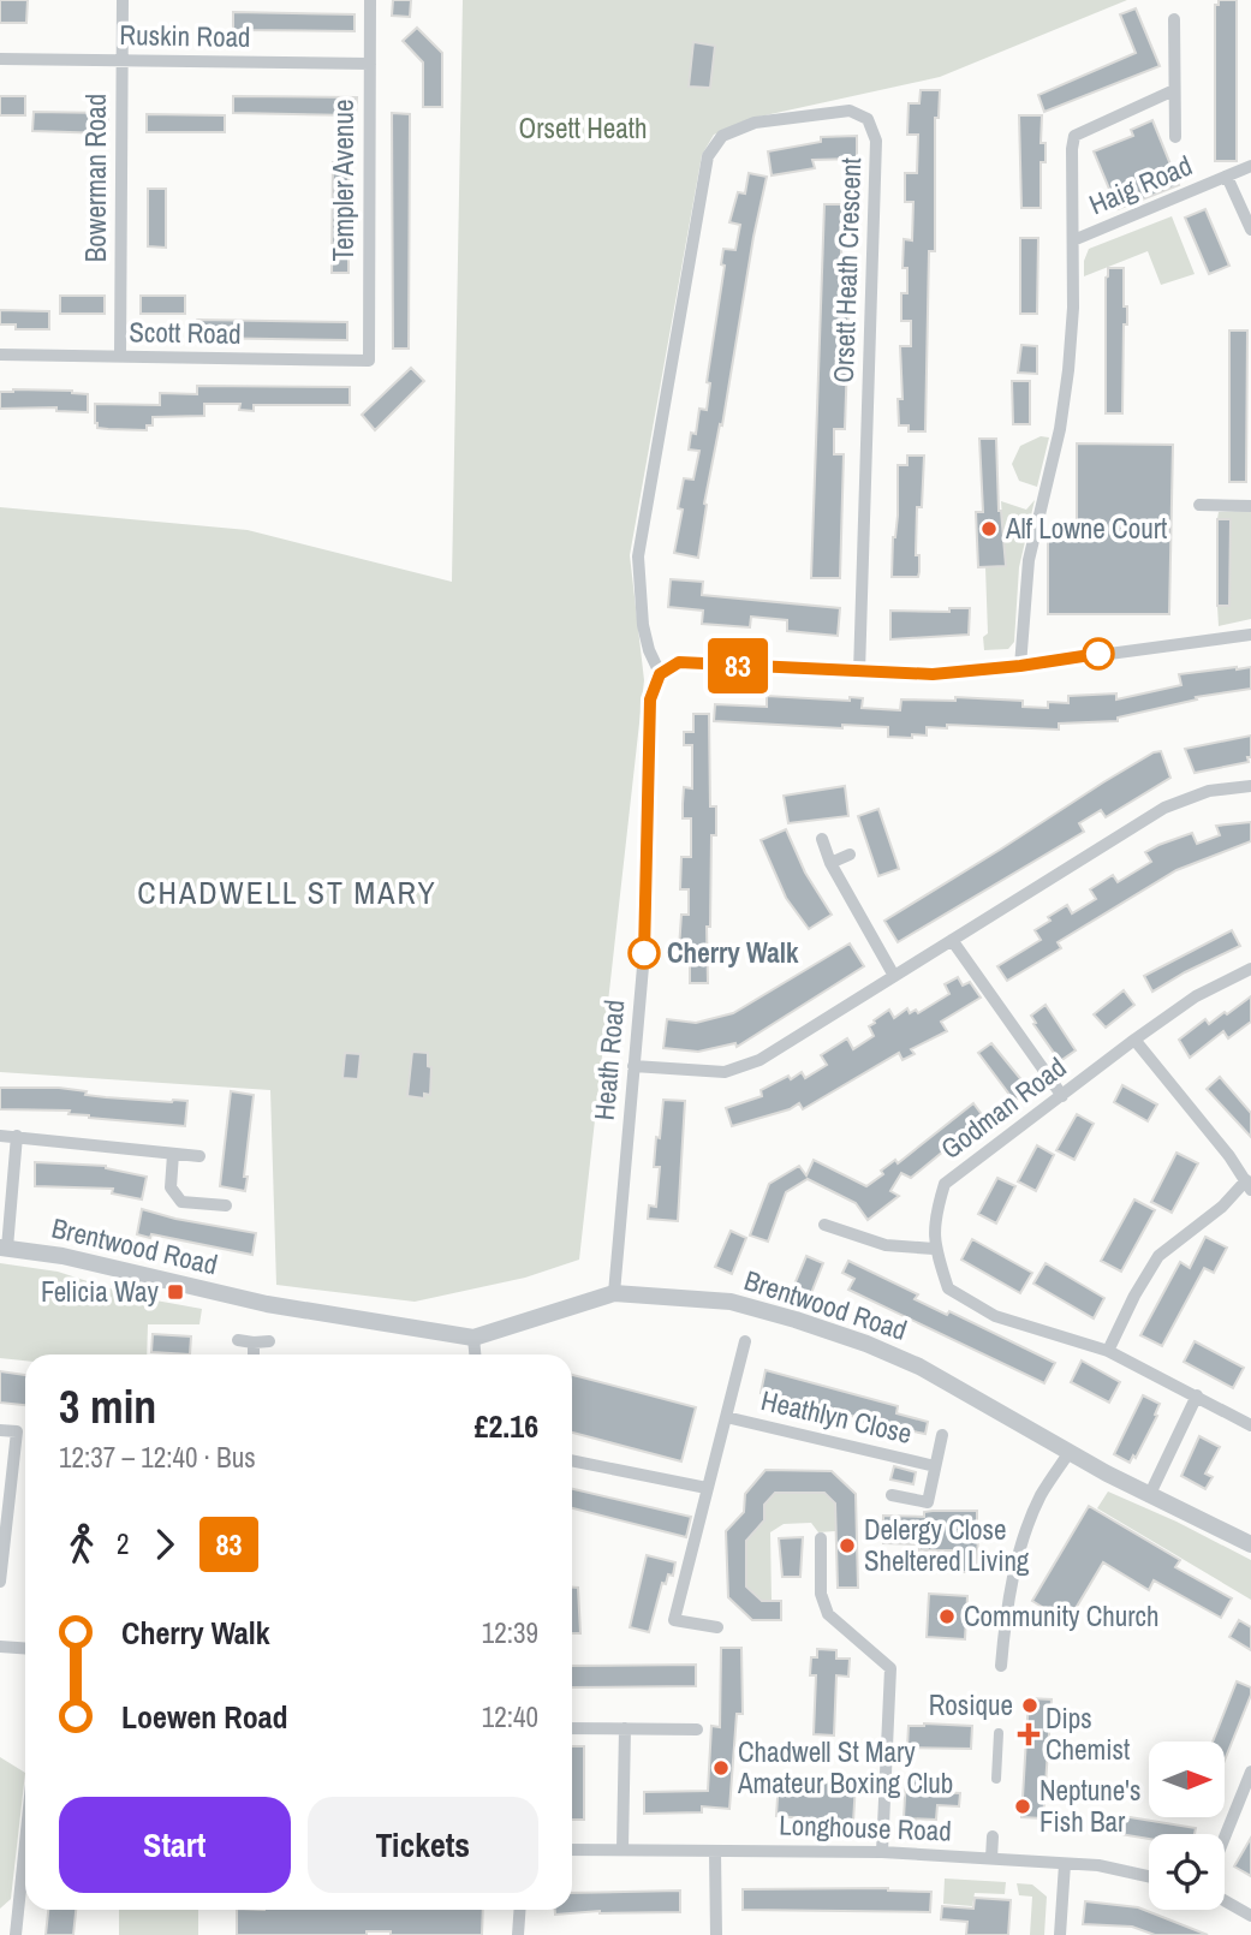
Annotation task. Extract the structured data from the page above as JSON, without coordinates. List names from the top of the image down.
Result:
{
  "streets": {
    "street": [
      "Ruskin Road",
      "Bowerman Road",
      "Templer Avenue",
      "Haig Road",
      "Orsett Heath Crescent",
      "Scott Road",
      "Heath Road",
      "Godman Road",
      "Brentwood Road",
      "Heathlyn Close",
      "Longhouse Road"
    ]
  },
  "crossings": [
    ["Ruskin Road", "Bowerman Road"],
    ["Ruskin Road", "Templer Avenue"],
    ["Bowerman Road", "Scott Road"],
    ["Templer Avenue", "Scott Road"],
    ["Orsett Heath Crescent", "Heath Road"],
    ["Heath Road", "Brentwood Road"]
  ],
  "districts": ["CHADWELL ST MARY"],
  "parks": ["Orsett Heath"],
  "places": {
    "other": [
      "Alf Lowne Court",
      "Cherry Walk",
      "Delergy Close Sheltered Living",
      "Community Church",
      "Rosique",
      "Chadwell St Mary Amateur Boxing Club",
      "Neptune's Fish Bar"
    ],
    "transit": ["Felicia Way"],
    "health": ["Dips Chemist"]
  },
  "lines": ["bus line 83"],
  "north": "right",
  "page": {
    "on_map": "83",
    "heading": ["3 min", "12:37 – 12:40 · Bus", "£2.16"],
    "legs": ["2", "83"],
    "list": [
      {
        "name": "Cherry Walk",
        "value": "12:39"
      },
      {
        "name": "Loewen Road",
        "value": "12:40"
      }
    ],
    "buttons": ["Start", "Tickets"]
  }
}
